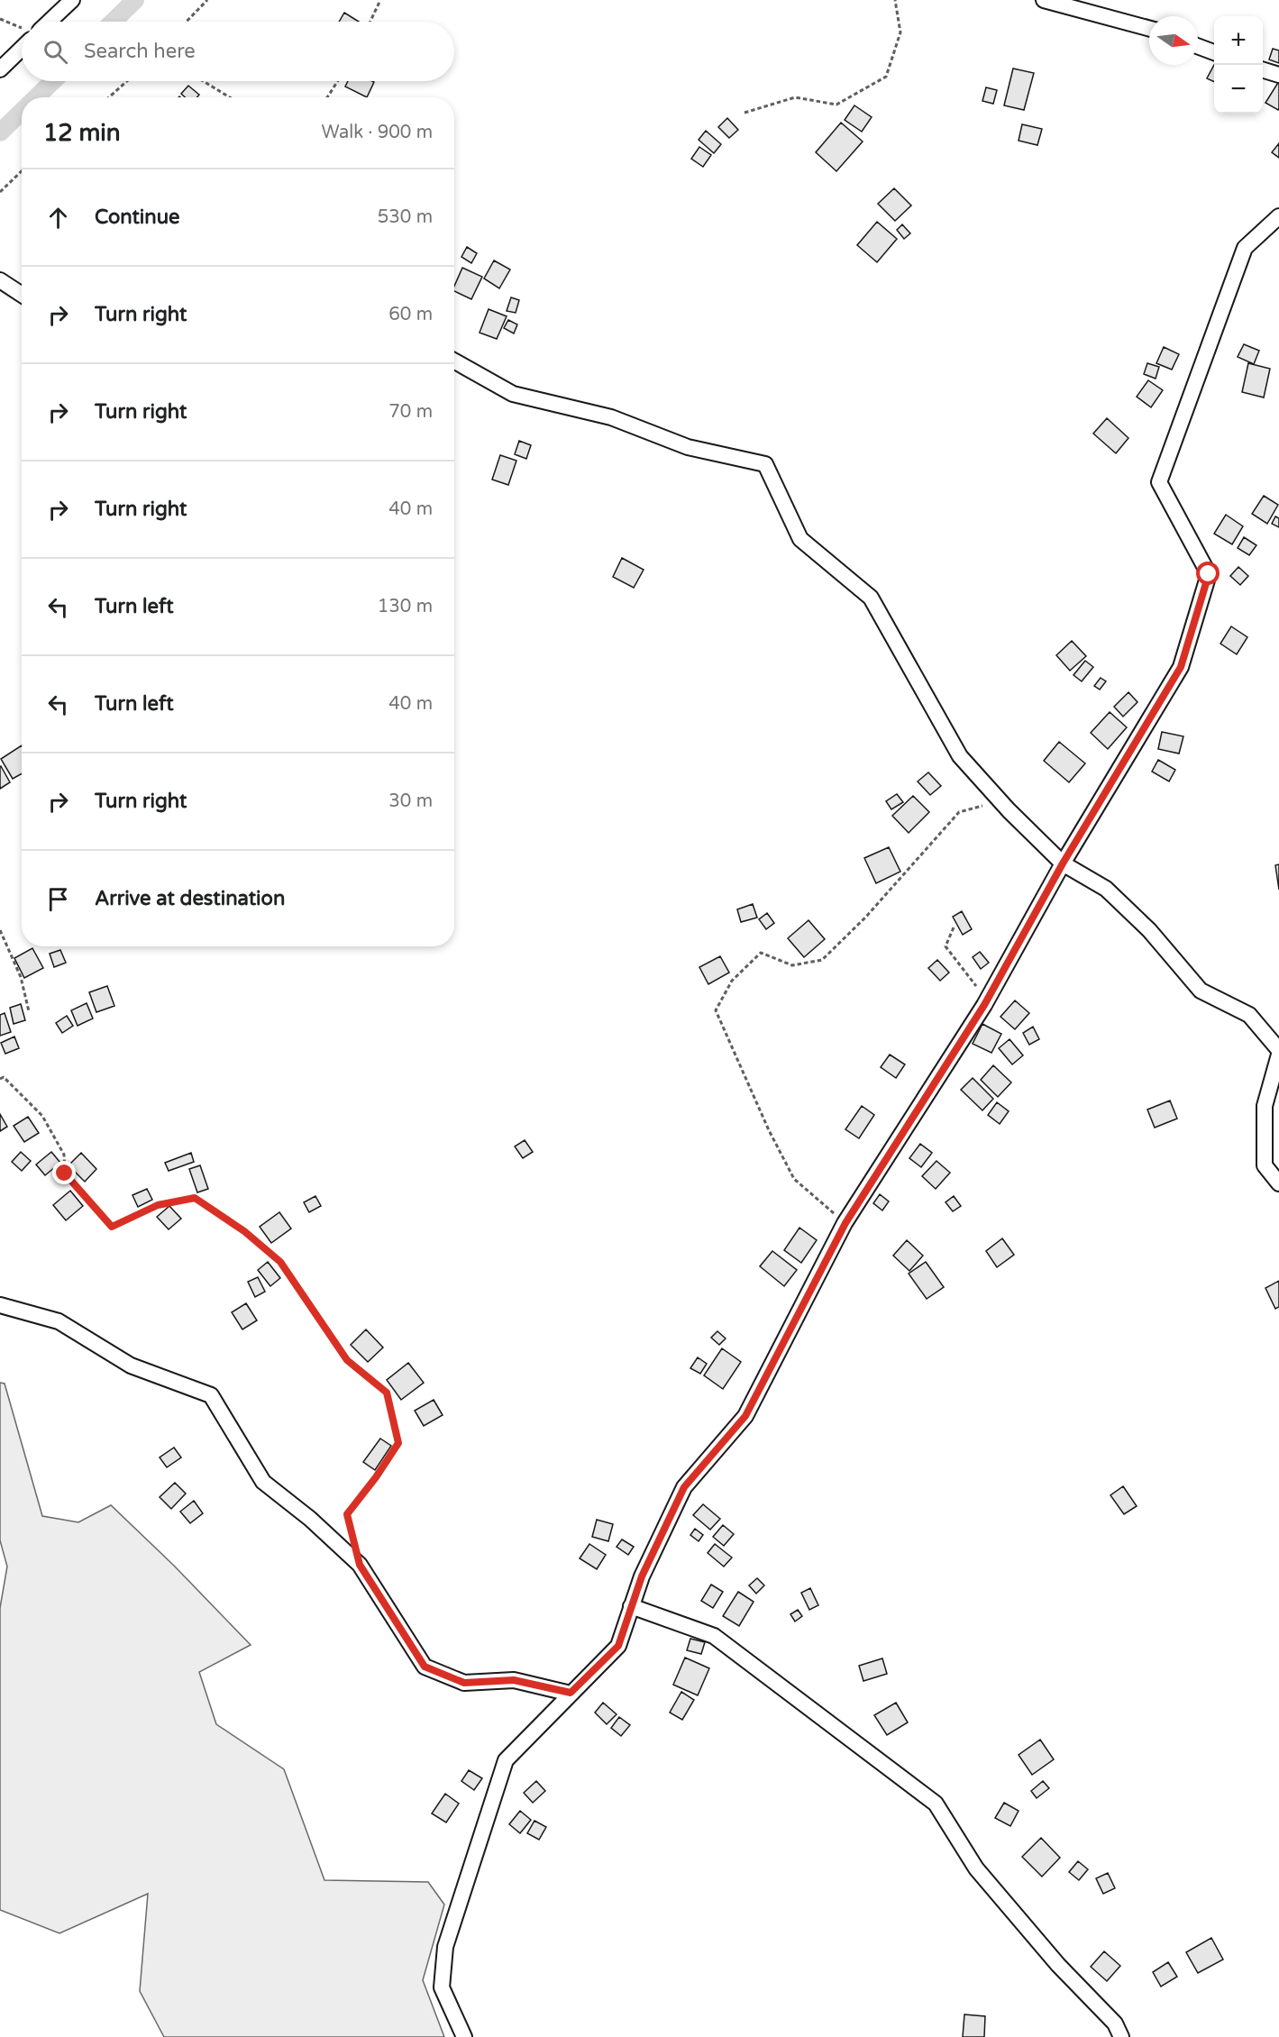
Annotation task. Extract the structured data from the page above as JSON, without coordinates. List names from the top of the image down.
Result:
{
  "north": "right",
  "page": {
    "map_buttons": ["+", "−"],
    "search": "Search here",
    "heading": ["12 min", "Walk · 900 m"],
    "list": [
      ["Continue", "530 m"],
      ["Turn right", "60 m"],
      ["Turn right", "70 m"],
      ["Turn right", "40 m"],
      ["Turn left", "130 m"],
      ["Turn left", "40 m"],
      ["Turn right", "30 m"],
      "Arrive at destination"
    ]
  }
}
